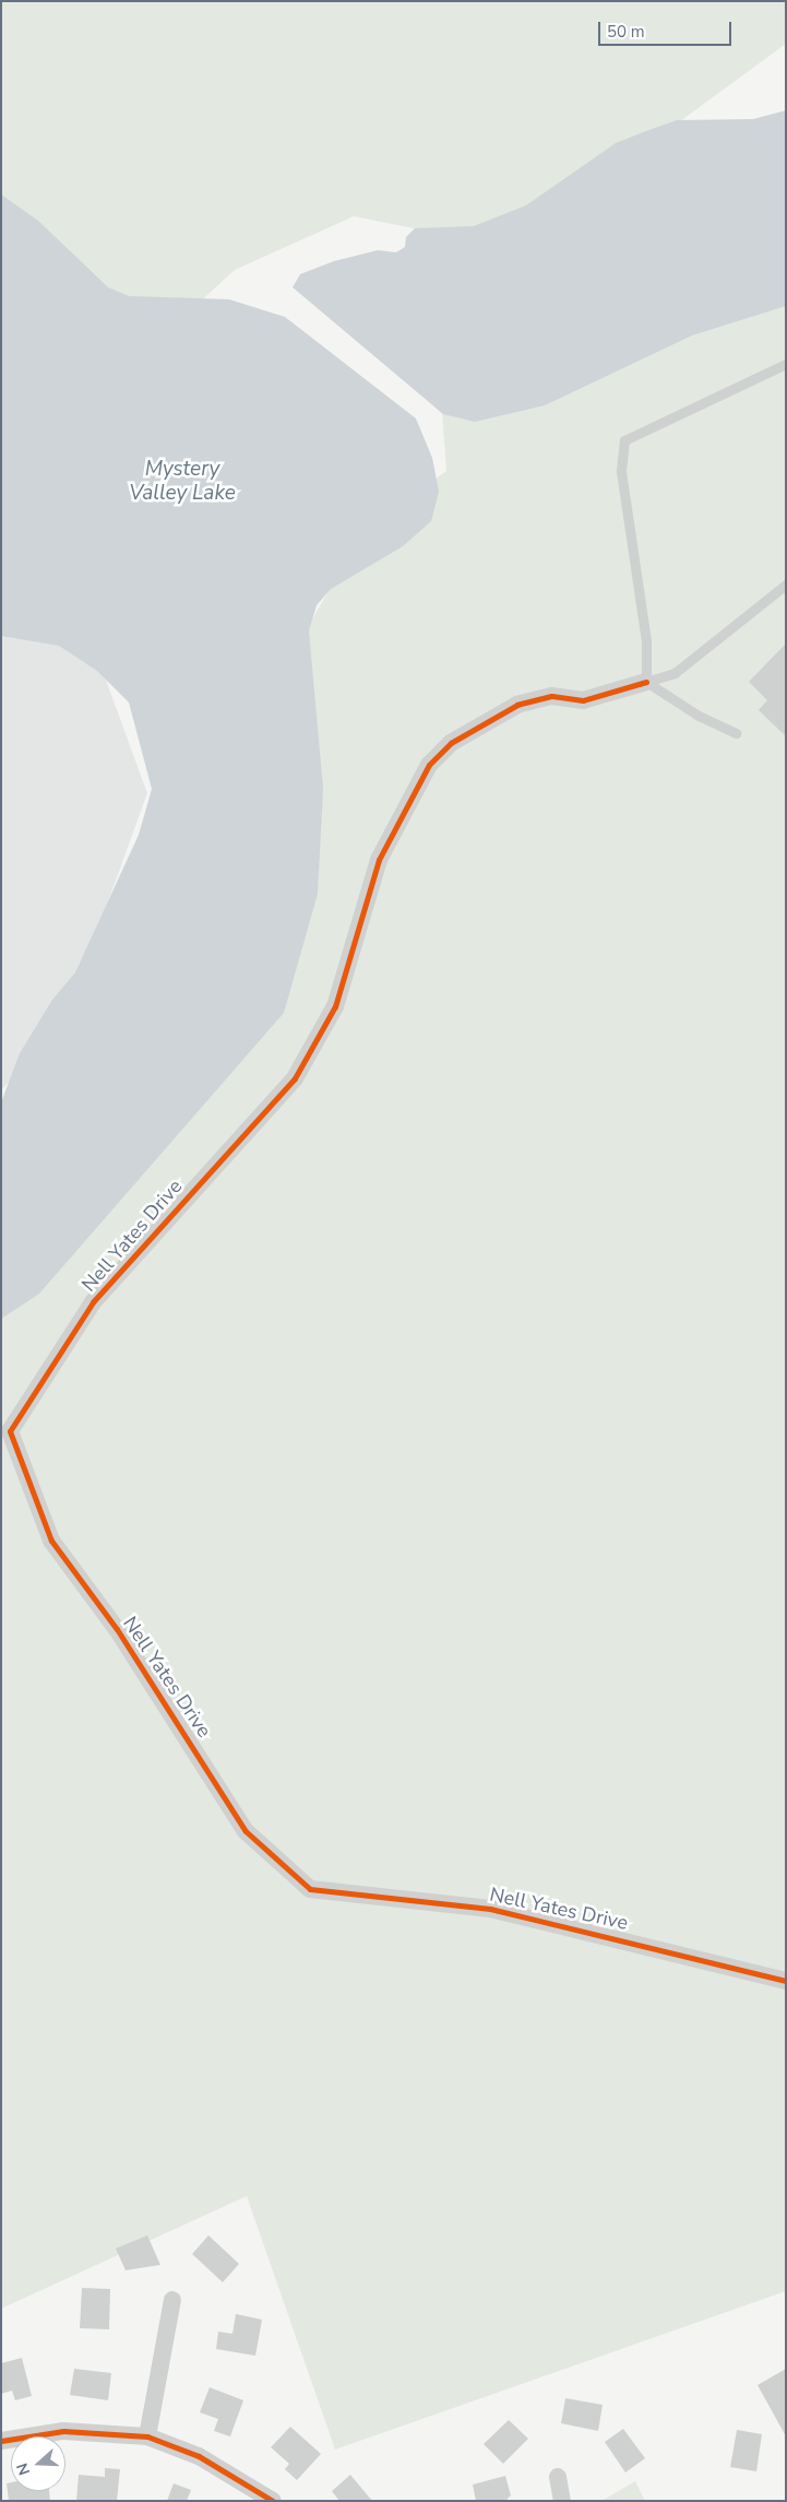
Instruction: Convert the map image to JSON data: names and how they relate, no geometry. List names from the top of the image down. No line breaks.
{"streets":{"street":["Nell Yates Drive"]},"water":["Mystery Valley Lake"],"scale_bar":"50 m","north":"left"}
